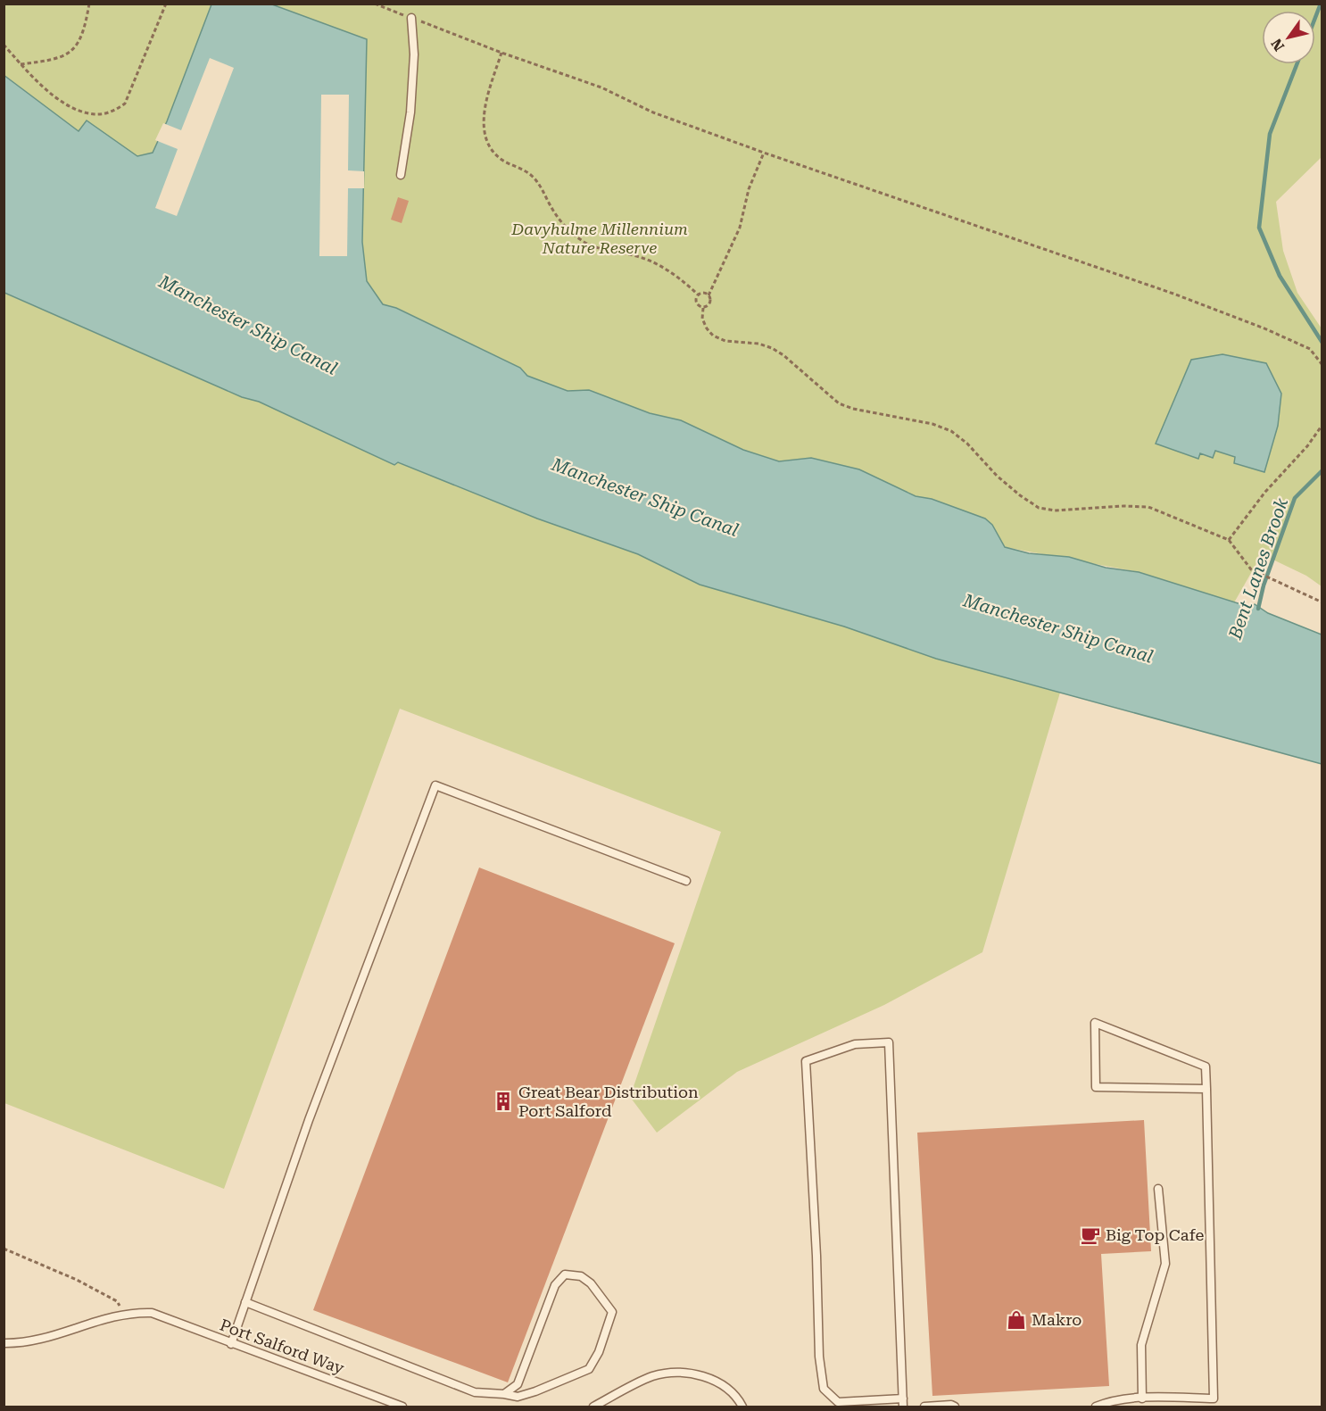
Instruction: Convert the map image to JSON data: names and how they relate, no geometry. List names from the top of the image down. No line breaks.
{"streets":{"lane":["Port Salford Way"]},"water":["Manchester Ship Canal","Bent Lanes Brook"],"parks":["Davyhulme Millennium Nature Reserve"],"places":{"building":["Great Bear Distribution Port Salford"],"cafe":["Big Top Cafe"],"shop":["Makro"]},"north":"bottom left"}
